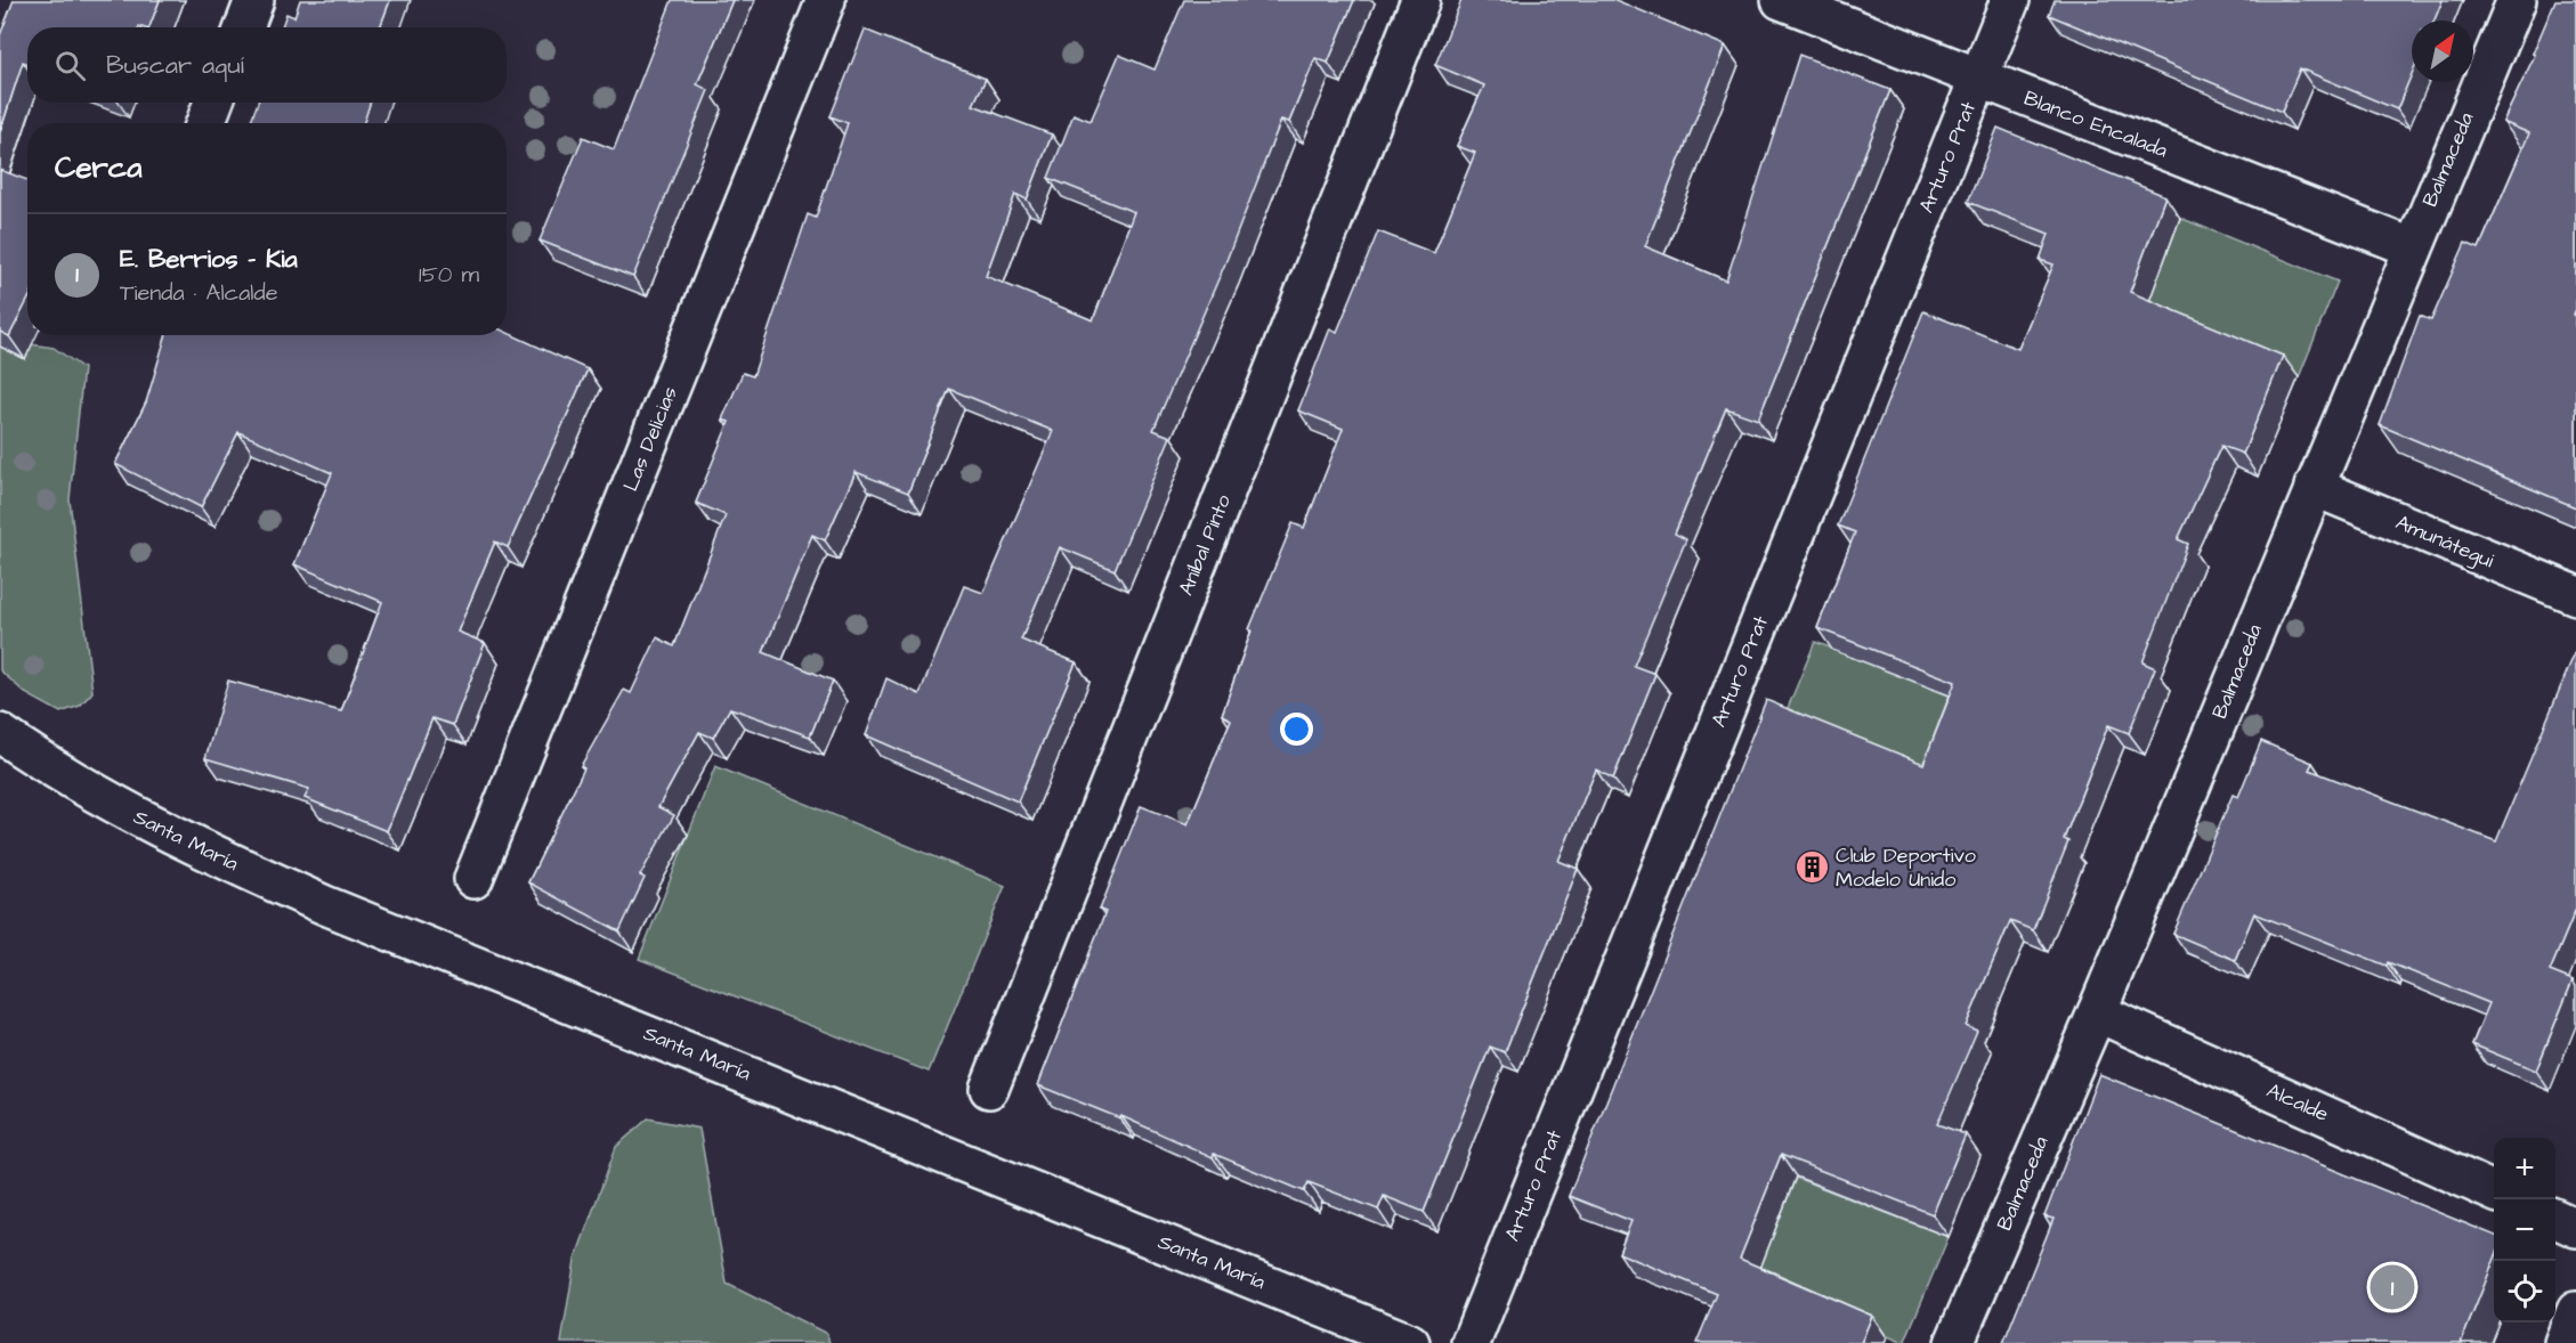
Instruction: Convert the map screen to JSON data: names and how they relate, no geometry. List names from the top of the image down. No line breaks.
{"streets":{"street":["Blanco Encalada","Arturo Prat","Balmaceda","Las Delicias","Amunátegui","Aníbal Pinto","Santa María","Alcalde"]},"crossings":[["Blanco Encalada","Arturo Prat"],["Blanco Encalada","Balmaceda"],["Balmaceda","Amunátegui"],["Balmaceda","Alcalde"]],"places":{"building":["Club Deportivo Modelo Unido"]},"north":"top right","page":{"search":"Buscar aquí","heading":"Cerca","list":[{"mark":"1","name":"E. Berrios - Kia","note":"Tienda · Alcalde","value":"150 m"}],"map_buttons":["+","−"],"pins":"1"}}
